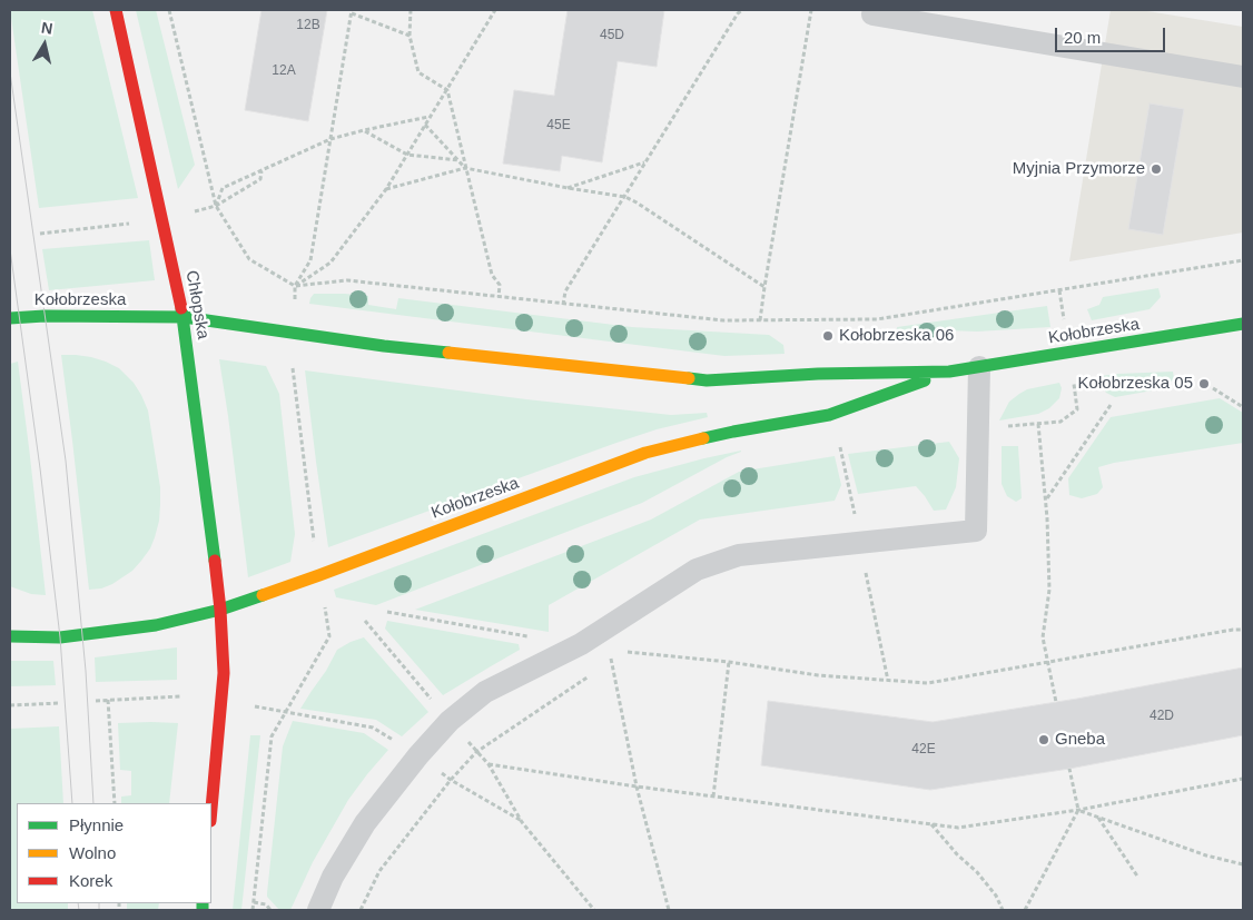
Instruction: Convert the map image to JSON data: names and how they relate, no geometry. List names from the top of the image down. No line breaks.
{"streets":{"street":["Kołobrzeska","Chłopska"]},"crossings":[["Kołobrzeska","Chłopska"]],"places":["Myjnia Przymorze","Kołobrzeska 06","Kołobrzeska 05","Gneba"],"house_numbers":["12B","45D","12A","45E","42D","42E"],"legend":["Płynnie","Wolno","Korek"],"scale_bar":"20 m","north":"top"}
